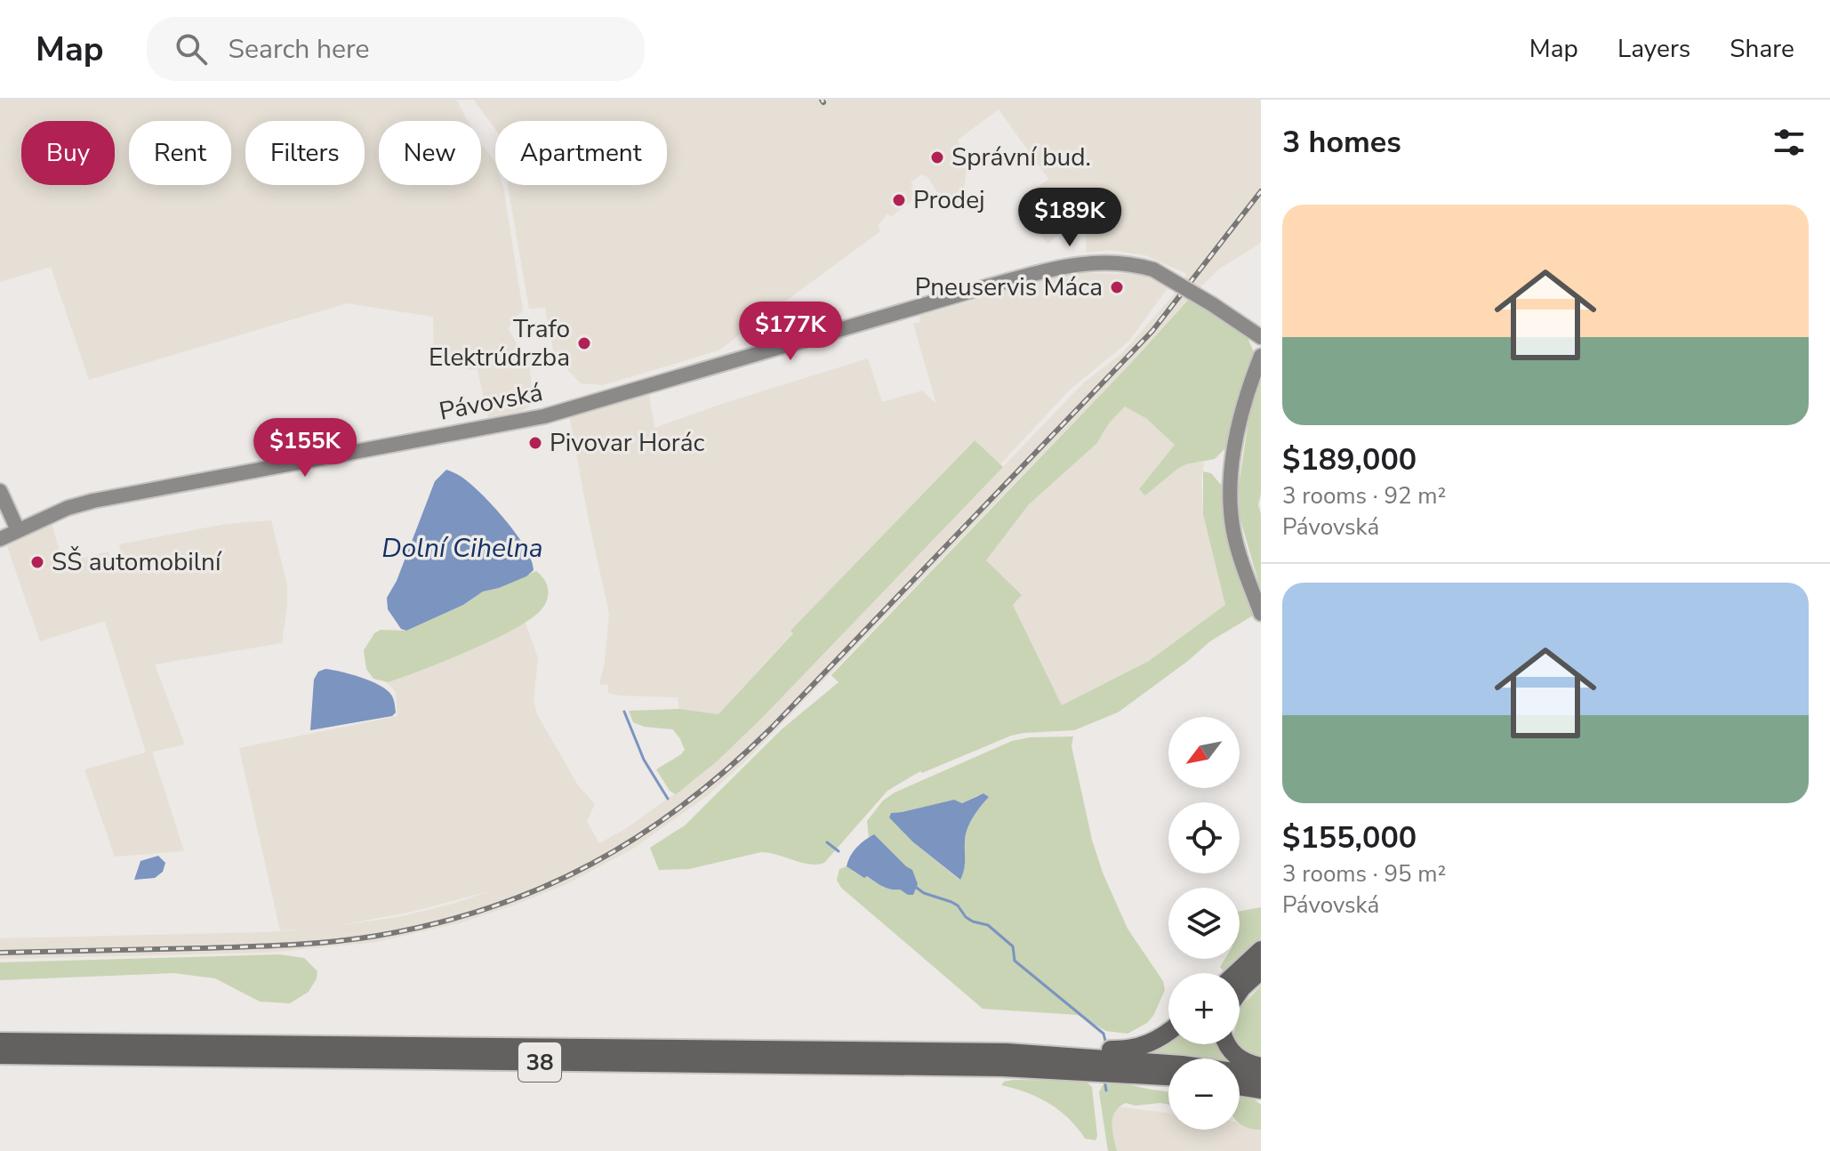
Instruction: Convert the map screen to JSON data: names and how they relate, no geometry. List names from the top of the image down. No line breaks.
{"streets":{"highway":["38"],"street":["Pávovská"]},"water":["Dolní Cihelna"],"places":["Správní bud.","Prodej","Pneuservis Máca","Trafo Elektrúdrzba","Pivovar Horác","SŠ automobilní"],"north":"bottom left","page":{"header":"Map","search":"Search here","nav":["Map","Layers","Share"],"heading":"3 homes","chip":["Buy","Rent","Filters","New","Apartment"],"list":[{"name":"$189,000","note":"3 rooms · 92 m² · Pávovská"},{"name":"$155,000","note":"3 rooms · 95 m² · Pávovská"}],"price":["$189K","$177K","$155K"],"map_buttons":["+","−"]}}
